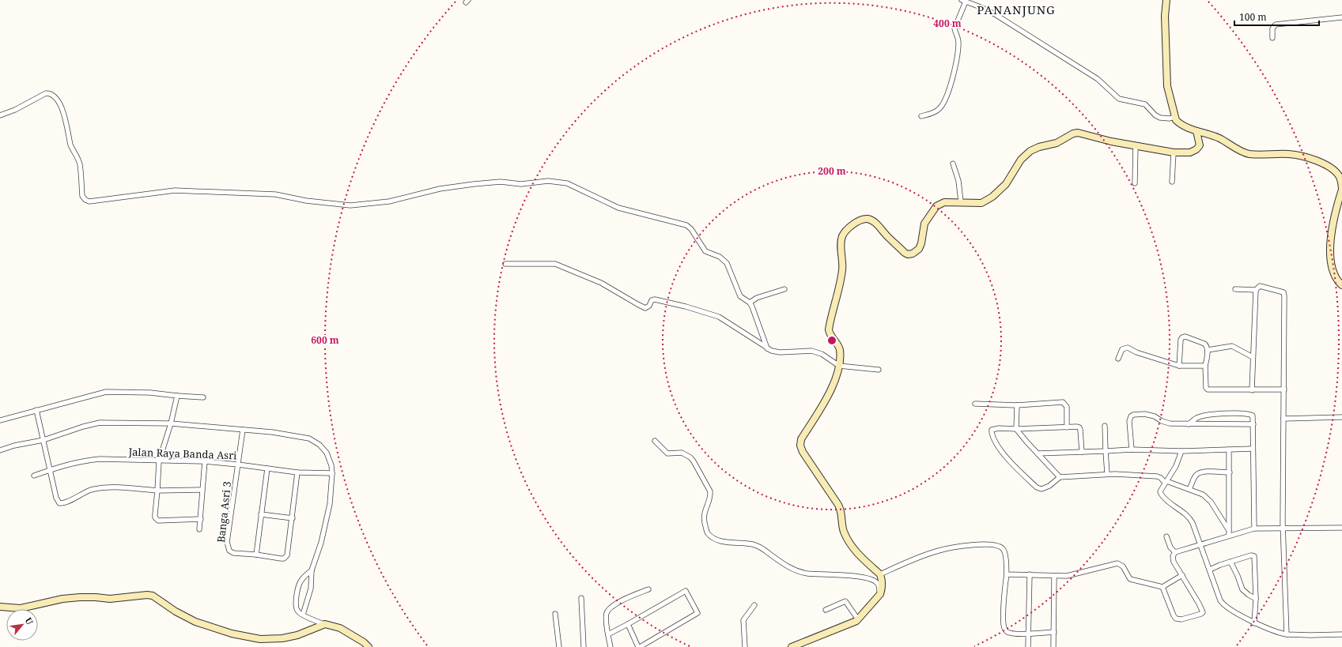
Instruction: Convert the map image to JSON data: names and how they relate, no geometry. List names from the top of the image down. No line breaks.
{"streets":{"street":["Jalan Raya Banda Asri","Banga Asri 3"]},"crossings":[["Jalan Raya Banda Asri","Banga Asri 3"]],"districts":["PANANJUNG"],"scale_bar":"100 m","north":"top right","rings":["400 m","200 m","600 m"]}
